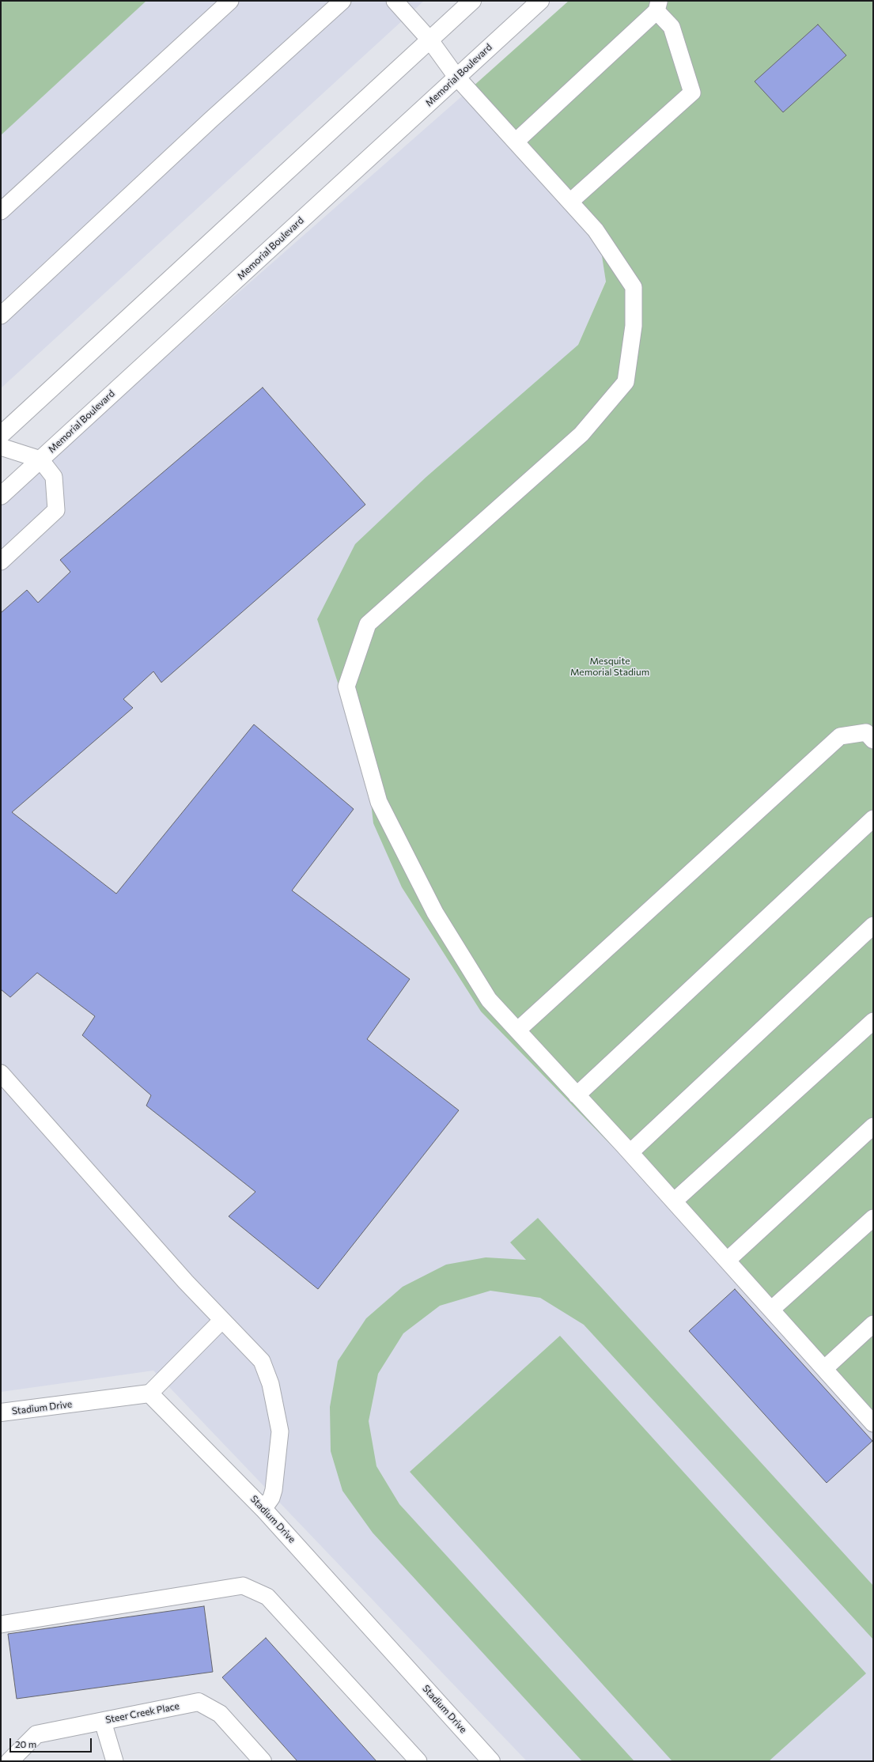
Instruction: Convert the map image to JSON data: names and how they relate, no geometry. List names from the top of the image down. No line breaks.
{"streets":{"street":["Memorial Boulevard","Stadium Drive","Steer Creek Place"]},"parks":["Mesquite Memorial Stadium"],"scale_bar":"20 m"}
